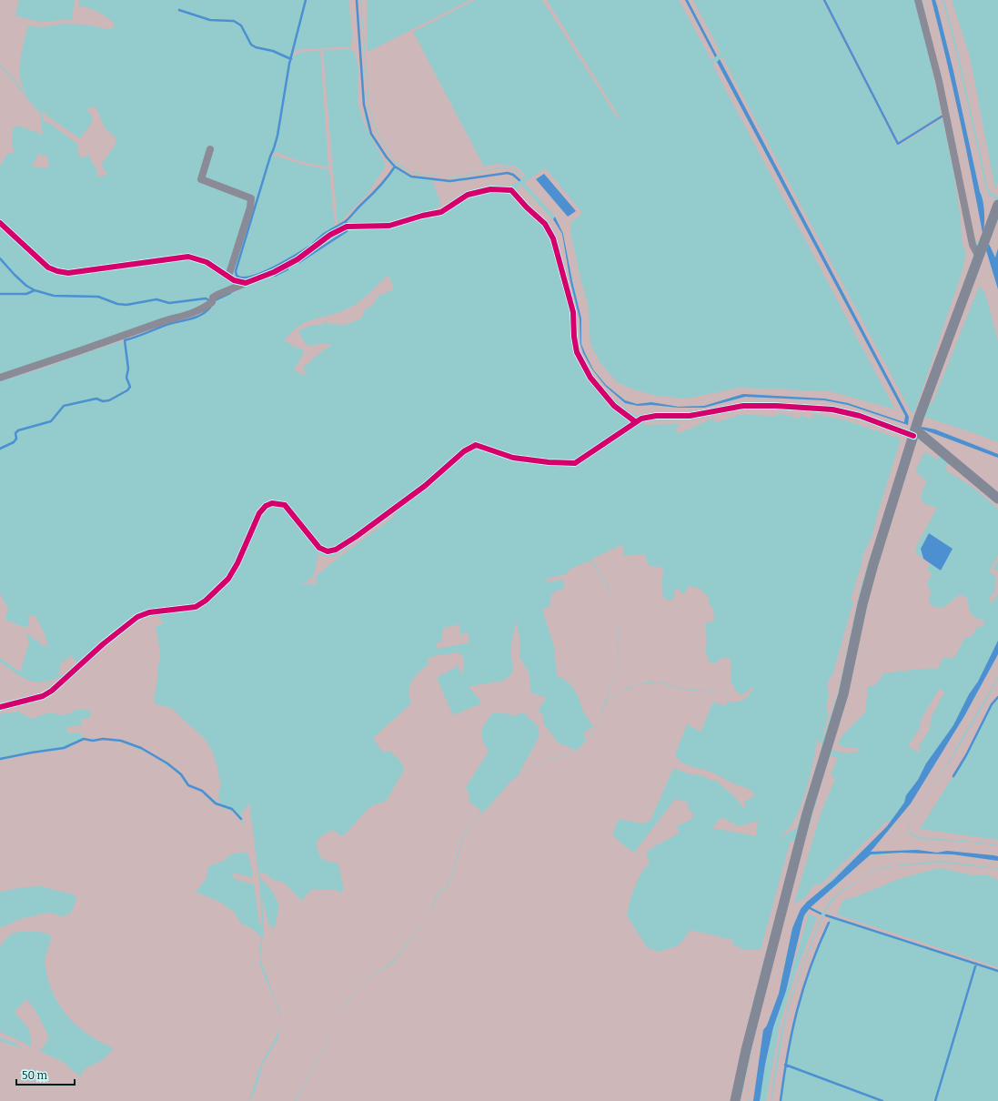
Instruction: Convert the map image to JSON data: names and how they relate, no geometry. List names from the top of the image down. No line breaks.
{"scale_bar":"50 m"}
